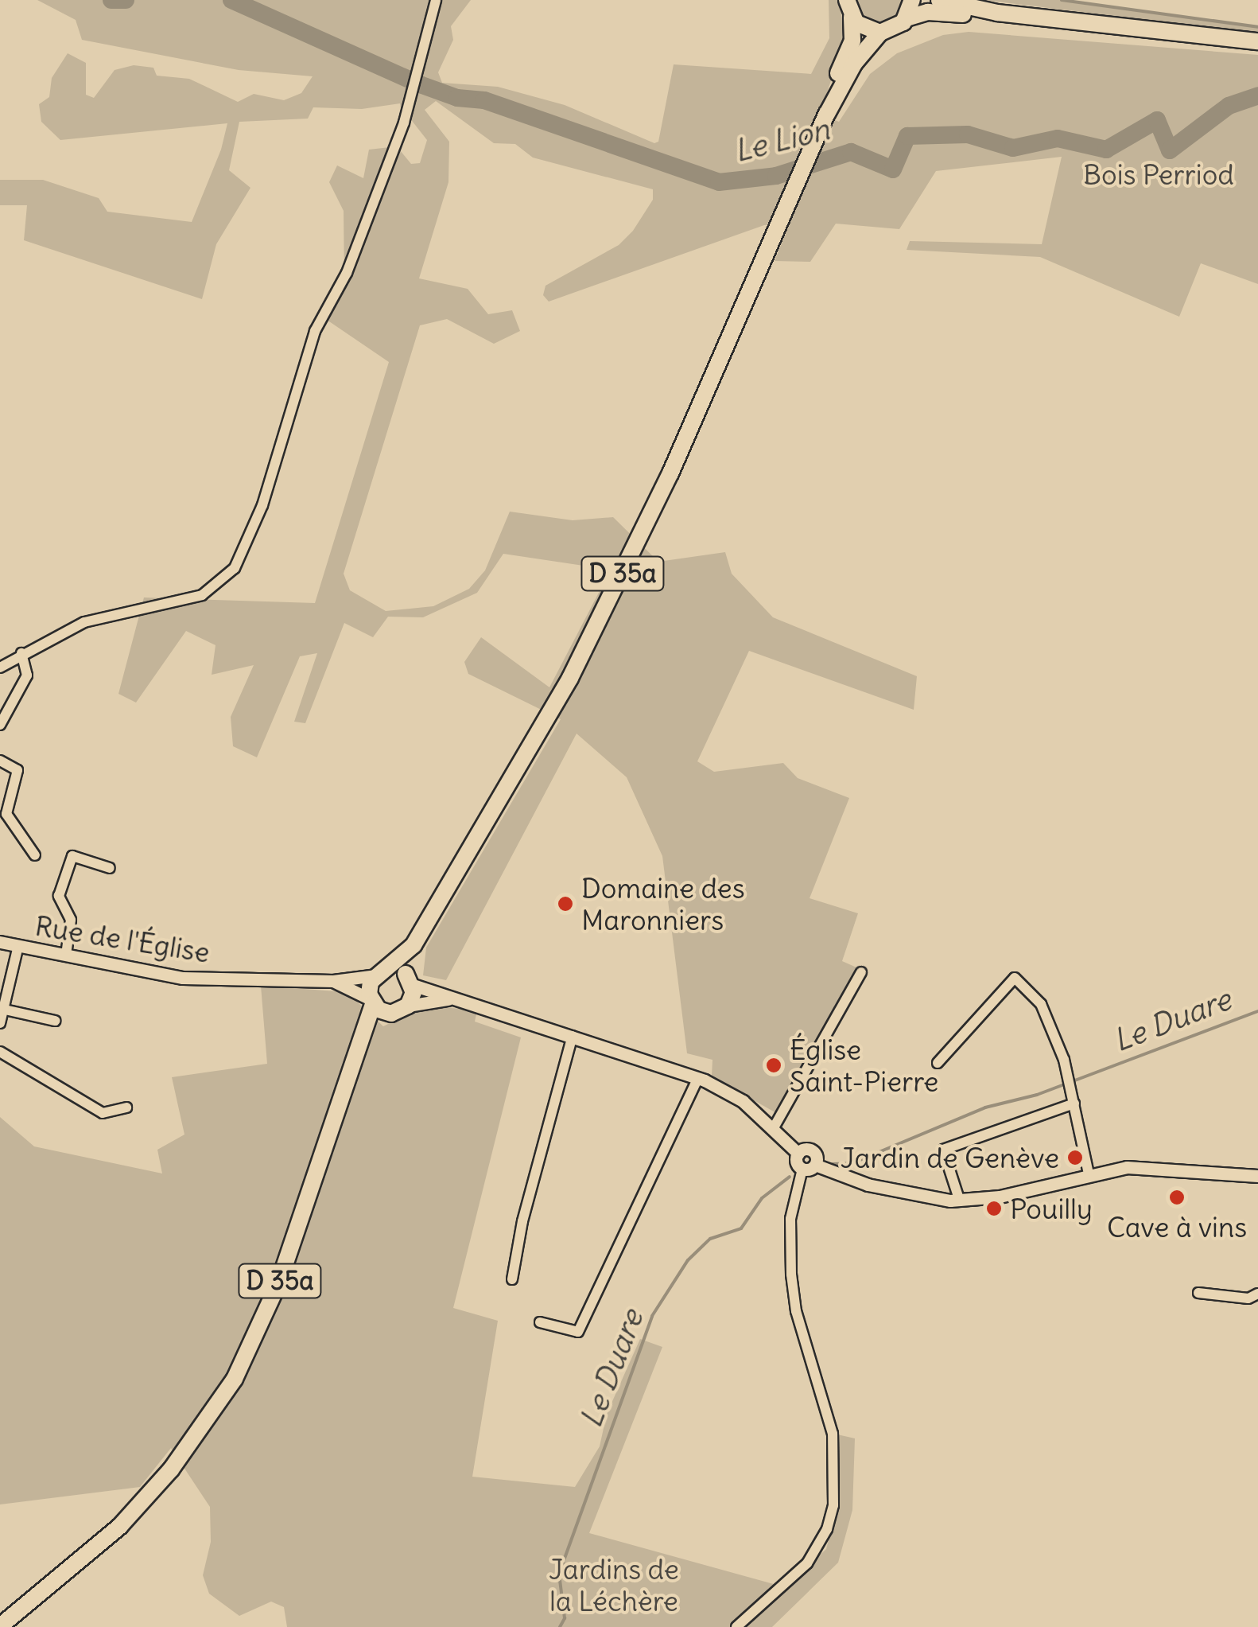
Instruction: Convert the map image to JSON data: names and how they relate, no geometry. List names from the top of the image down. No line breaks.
{"streets":{"main road":["D 35a"],"street":["Rue de l'Église"]},"crossings":[["D 35a","Rue de l'Église"]],"water":["Le Lion","Le Duare"],"parks":["Bois Perriod","Jardins de la Léchère"],"places":["Domaine des Maronniers","Église Saint-Pierre","Jardin de Genève","Cave à vins","Pouilly"]}
